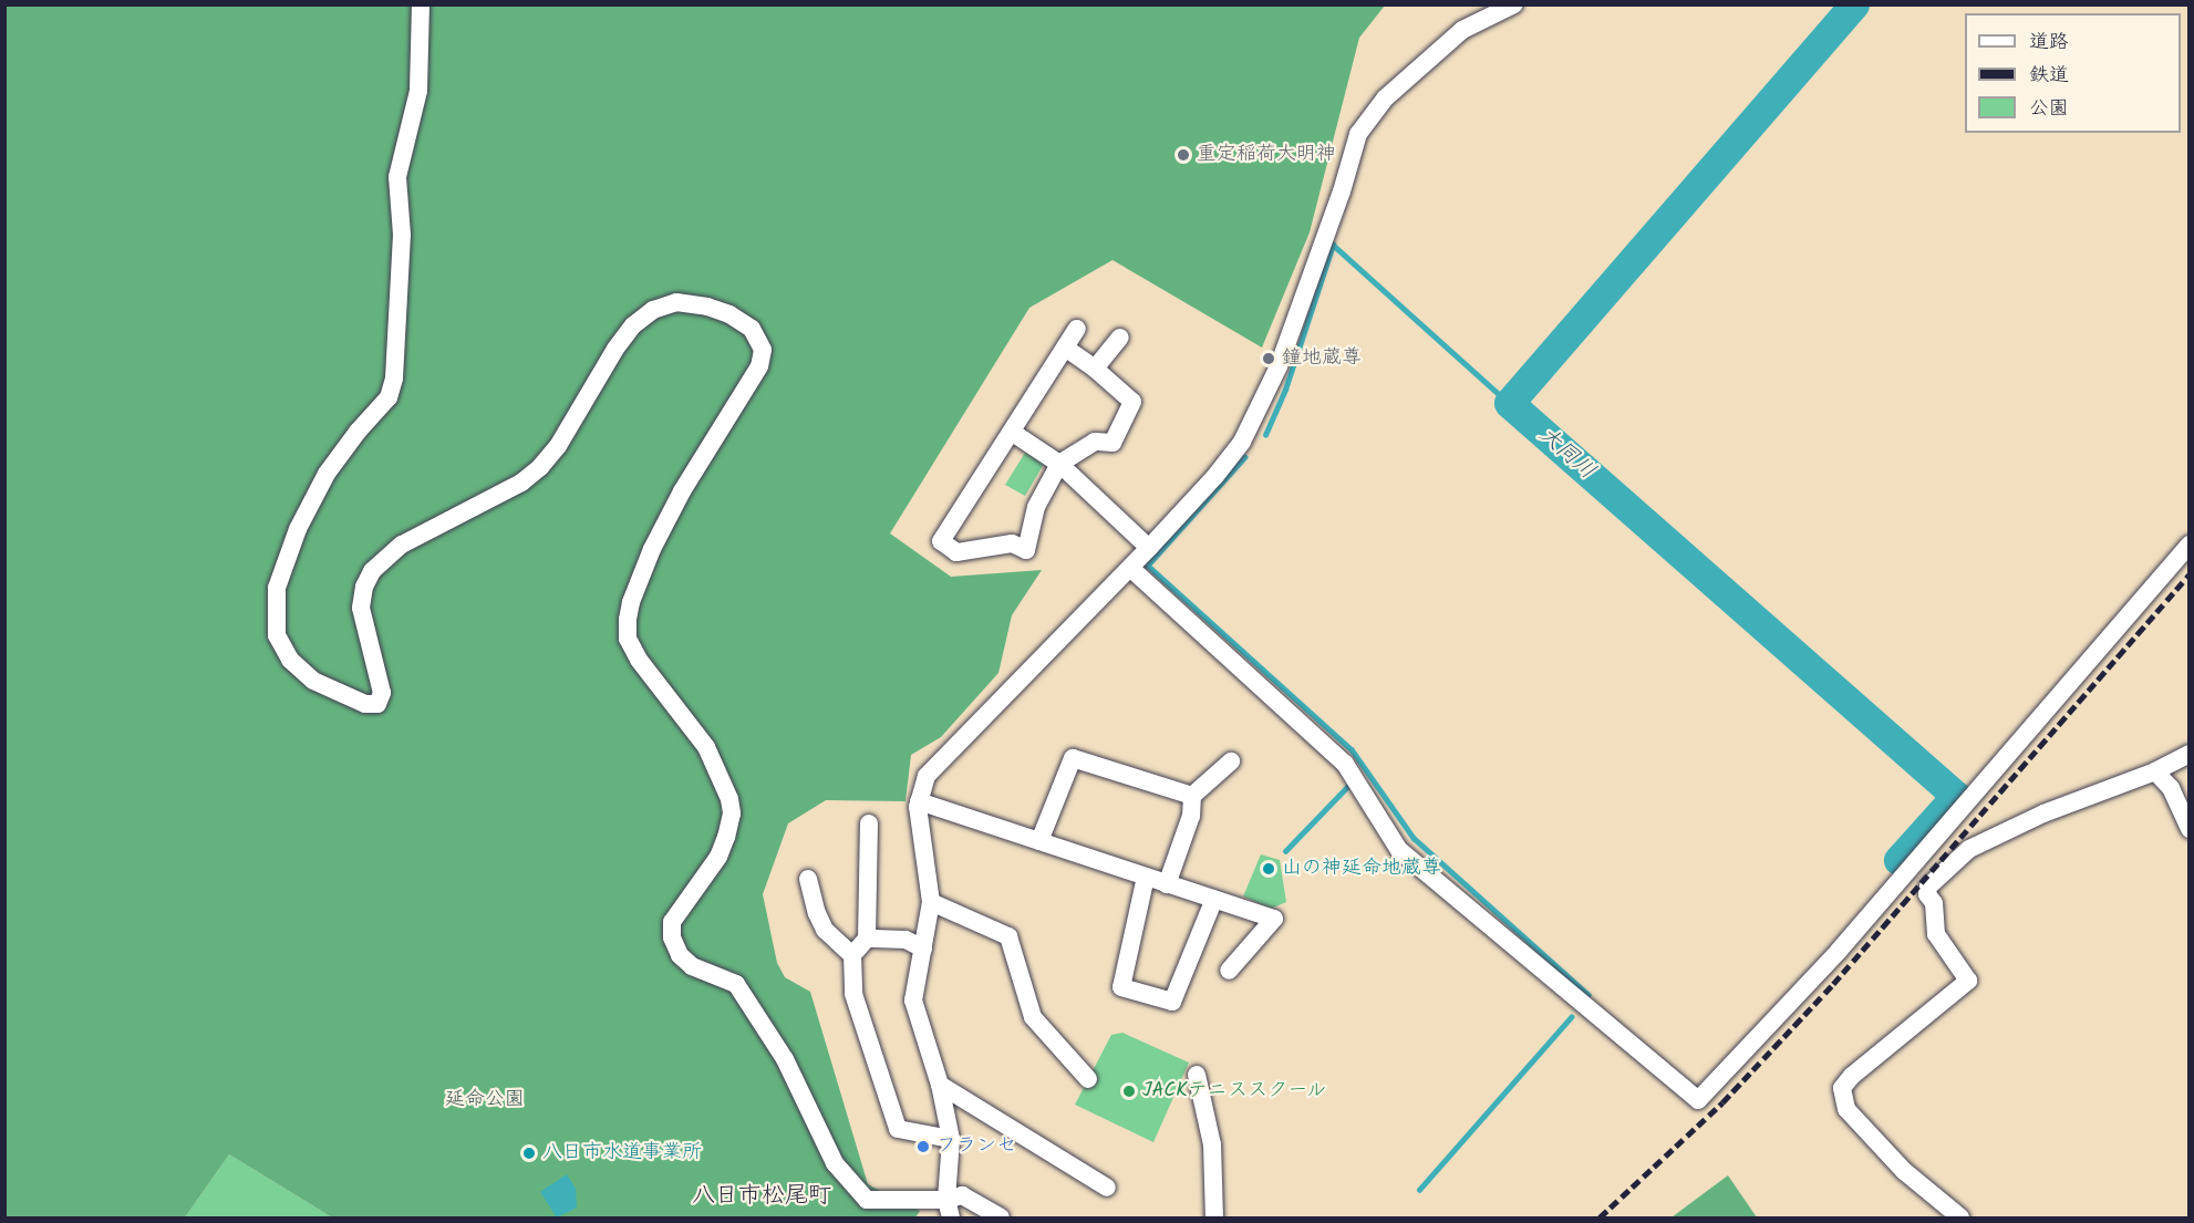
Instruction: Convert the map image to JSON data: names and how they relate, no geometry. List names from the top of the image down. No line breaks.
{"districts":["八日市松尾町"],"water":["大同川"],"parks":["延命公園"],"places":["重定稲荷大明神","鐘地蔵尊","山の神延命地蔵尊","JACKテニススクール","フランセ","八日市水道事業所"],"legend":["道路","鉄道","公園"]}
